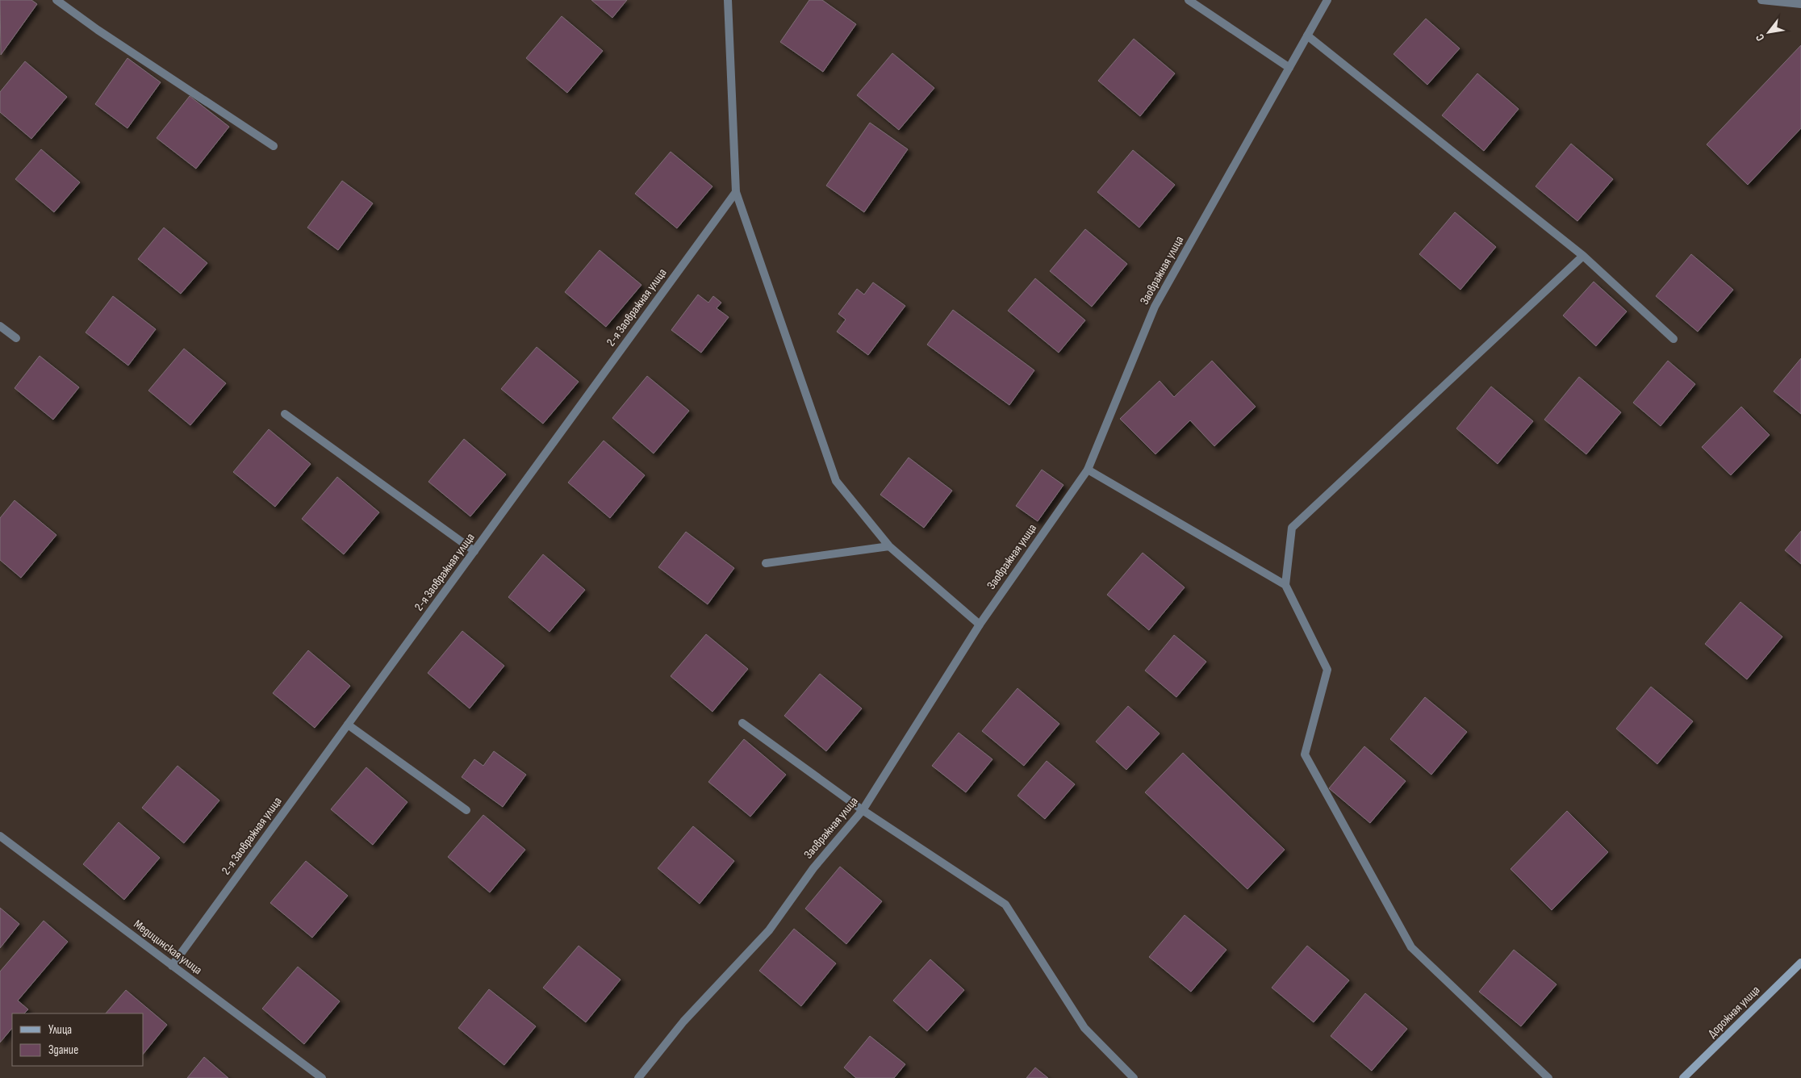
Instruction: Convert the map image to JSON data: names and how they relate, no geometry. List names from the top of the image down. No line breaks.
{"streets":{"street":["Заовражная улица","2-я Заовражная улица","Медицинская улица","Дорожная улица"]},"crossings":[["2-я Заовражная улица","Медицинская улица"]],"legend":["Улица","Здание"],"north":"bottom left"}
